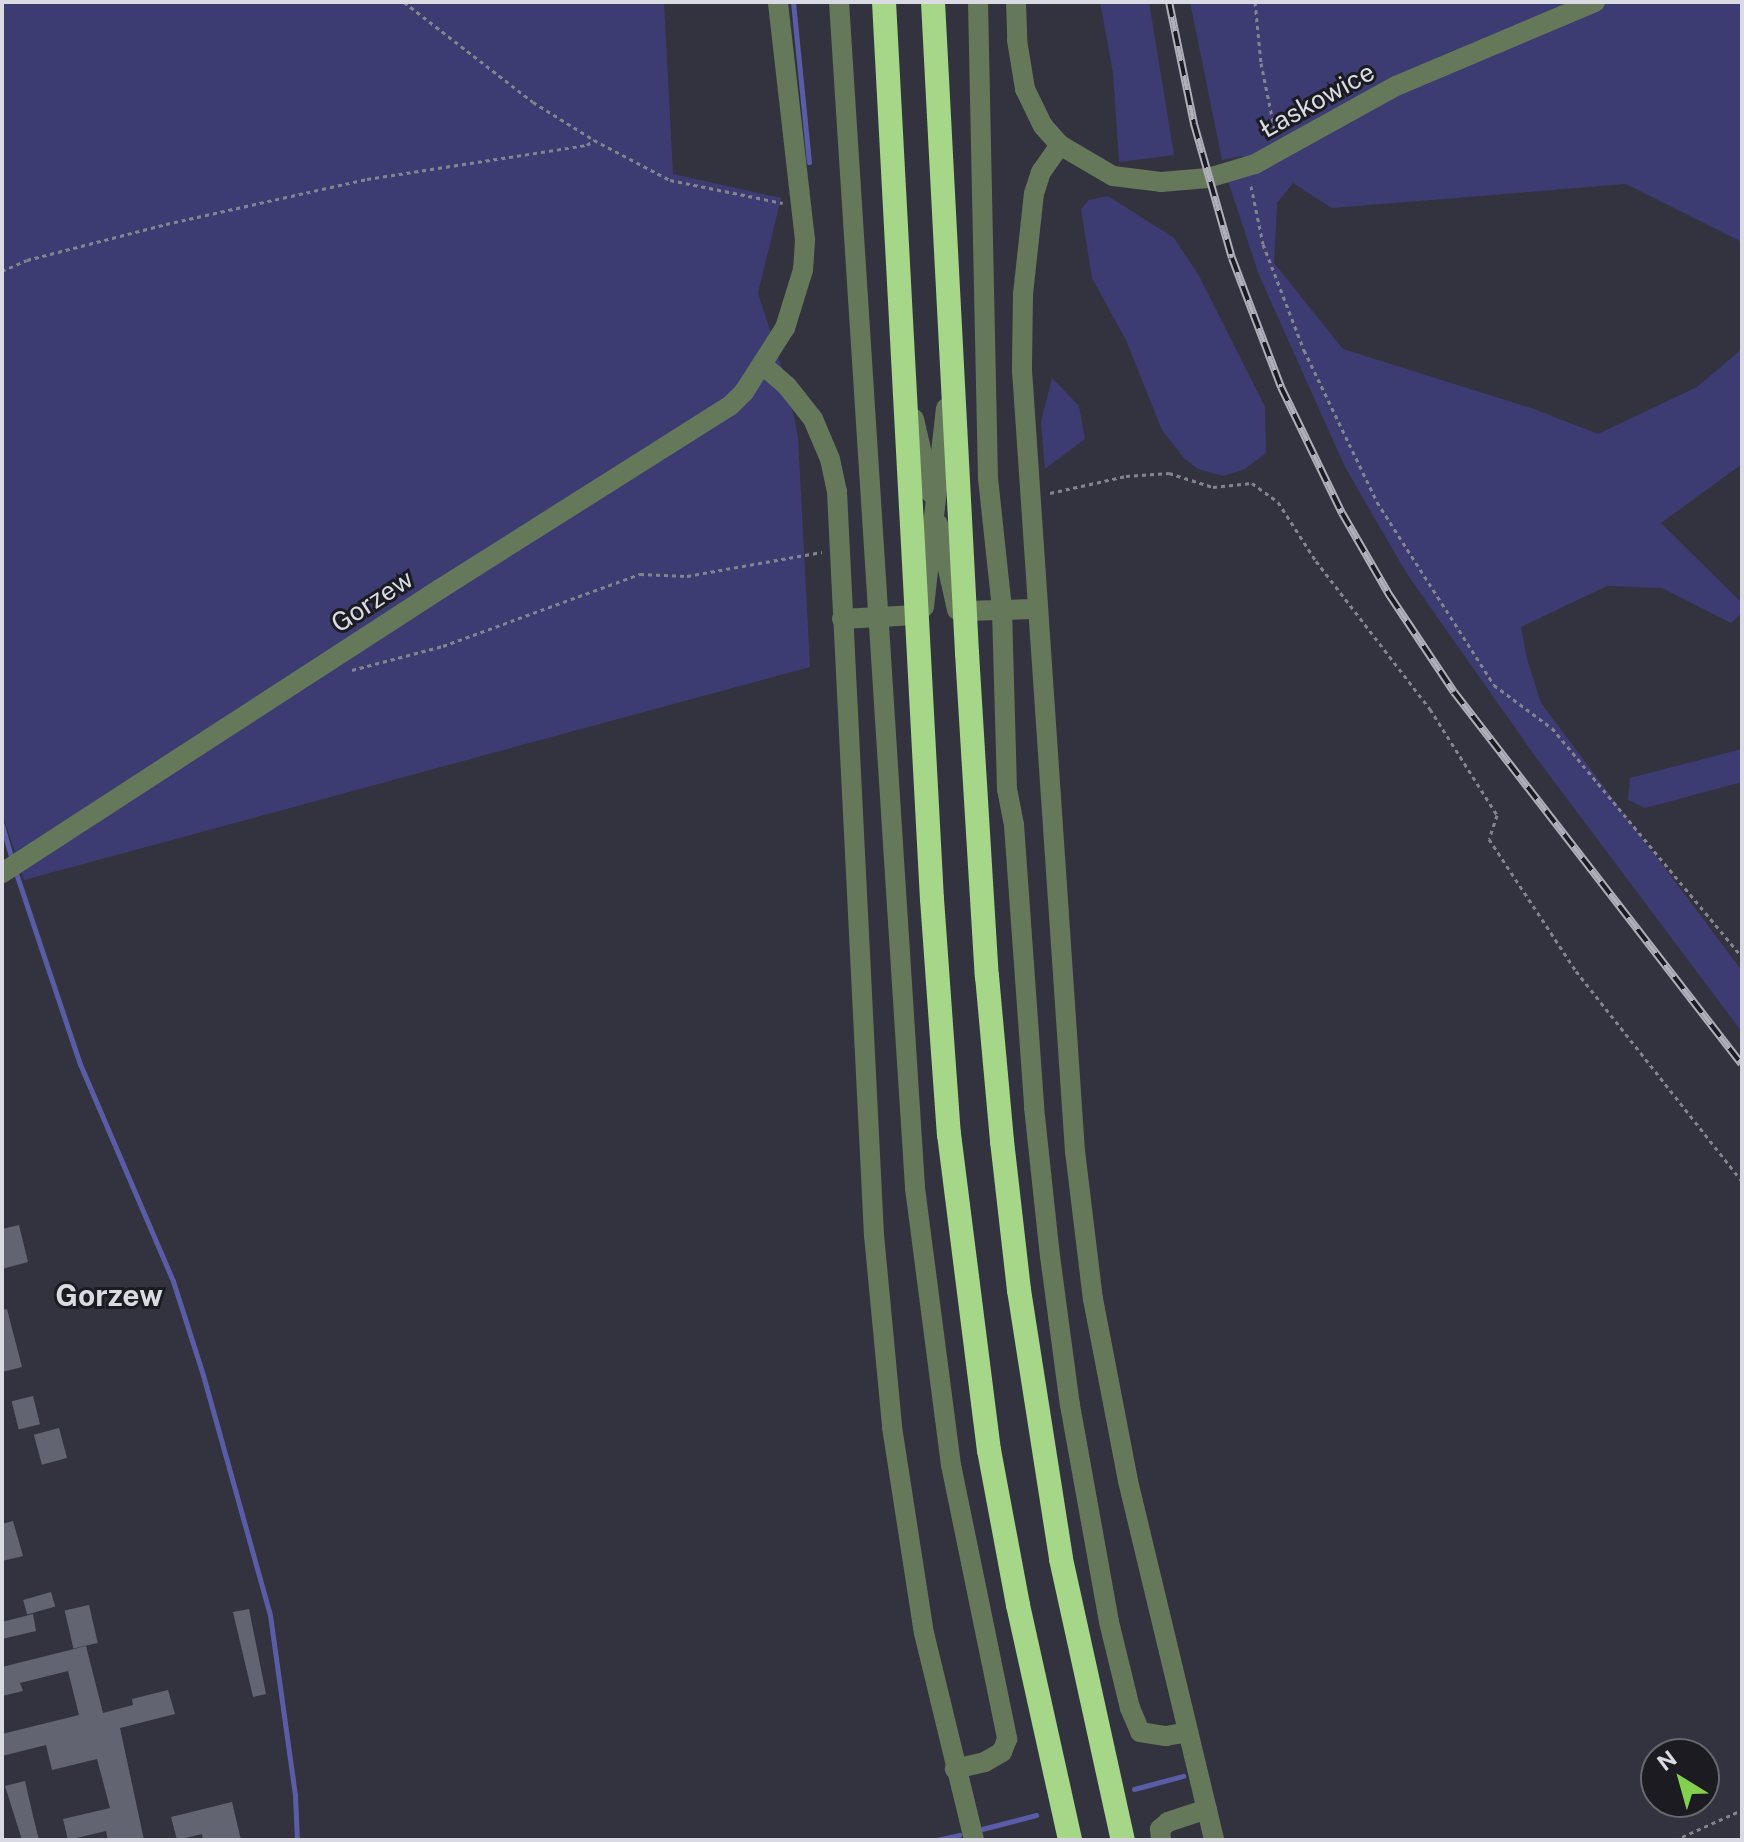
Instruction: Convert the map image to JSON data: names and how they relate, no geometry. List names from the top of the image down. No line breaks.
{"streets":{"street":["Łaskowice","Gorzew"]},"districts":["Gorzew"],"north":"top left"}
